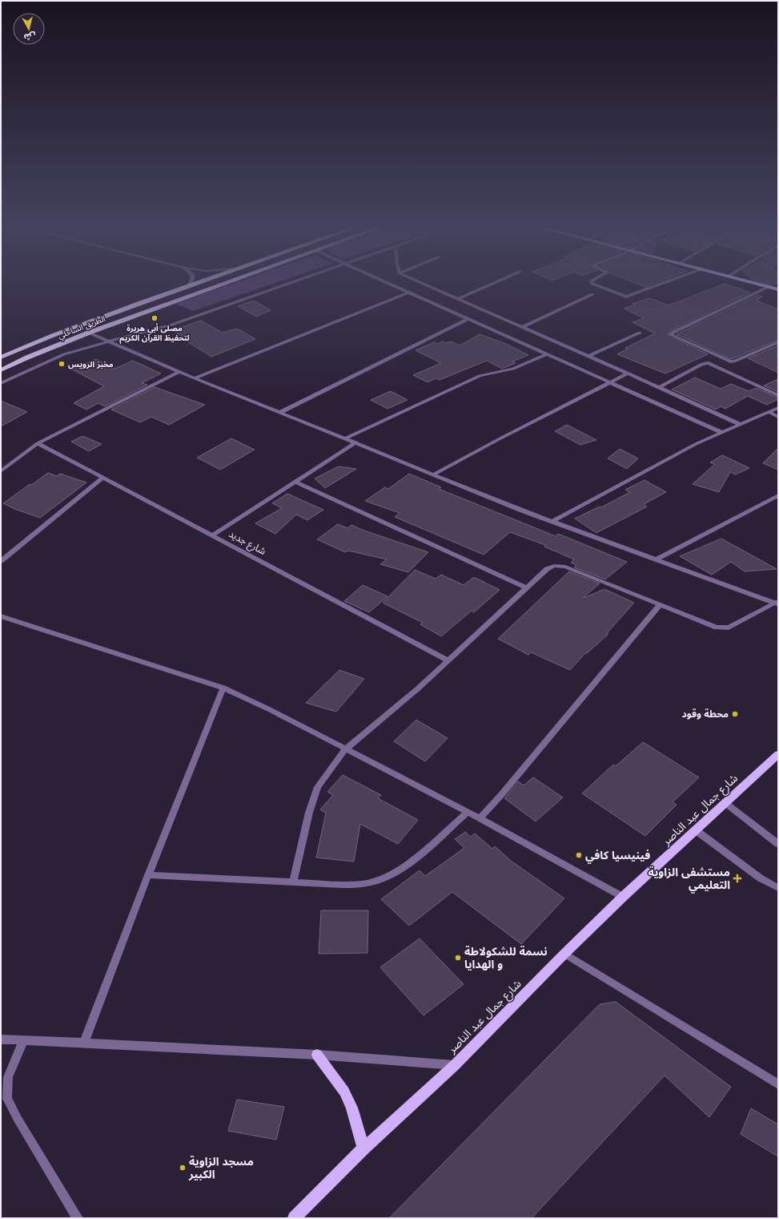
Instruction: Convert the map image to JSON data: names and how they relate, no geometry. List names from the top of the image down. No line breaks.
{"streets":{"highway":["الطريق الساحلي"],"main road":["شارع جمال عبد الناصر"],"street":["شارع جديد"]},"places":{"other":["مصلى أبي هريرة لتحفيظ القرآن الكريم","مخبز الرويس","محطة وقود","فينيسيا كافي","نسمة للشكولاطة و الهدايا","مسجد الزاوية الكبير"],"health":["مستشفى الزاوية التعليمي"]},"north":"bottom"}
